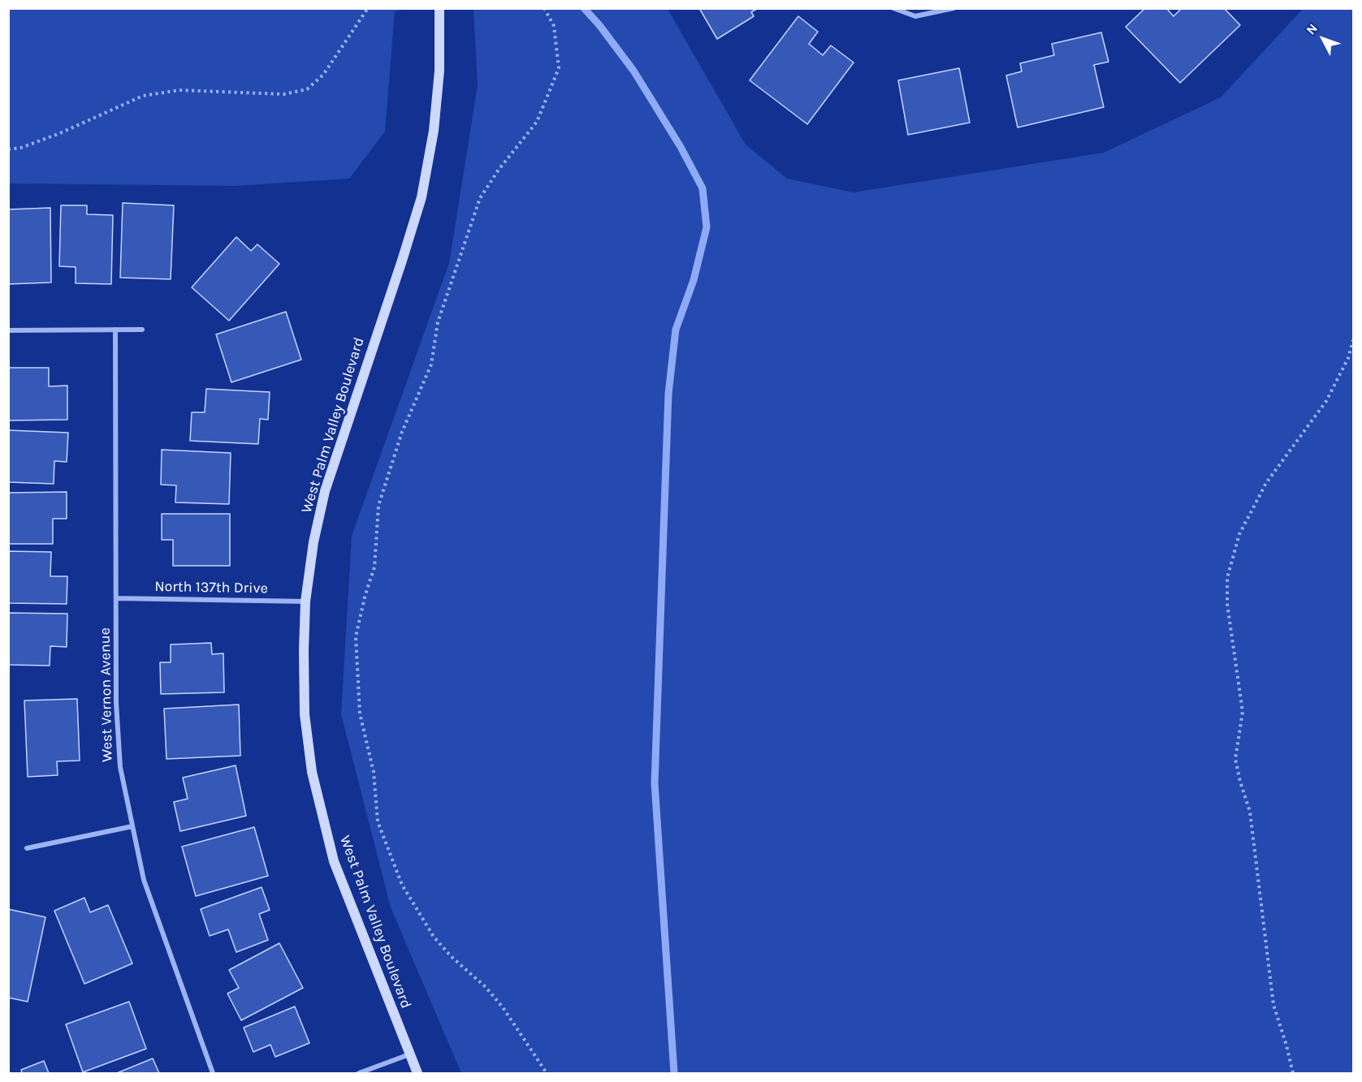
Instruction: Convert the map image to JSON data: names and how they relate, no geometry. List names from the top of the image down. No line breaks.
{"streets":{"street":["West Palm Valley Boulevard","North 137th Drive","West Vernon Avenue"]},"crossings":[["West Palm Valley Boulevard","North 137th Drive"],["North 137th Drive","West Vernon Avenue"]],"north":"top left"}
